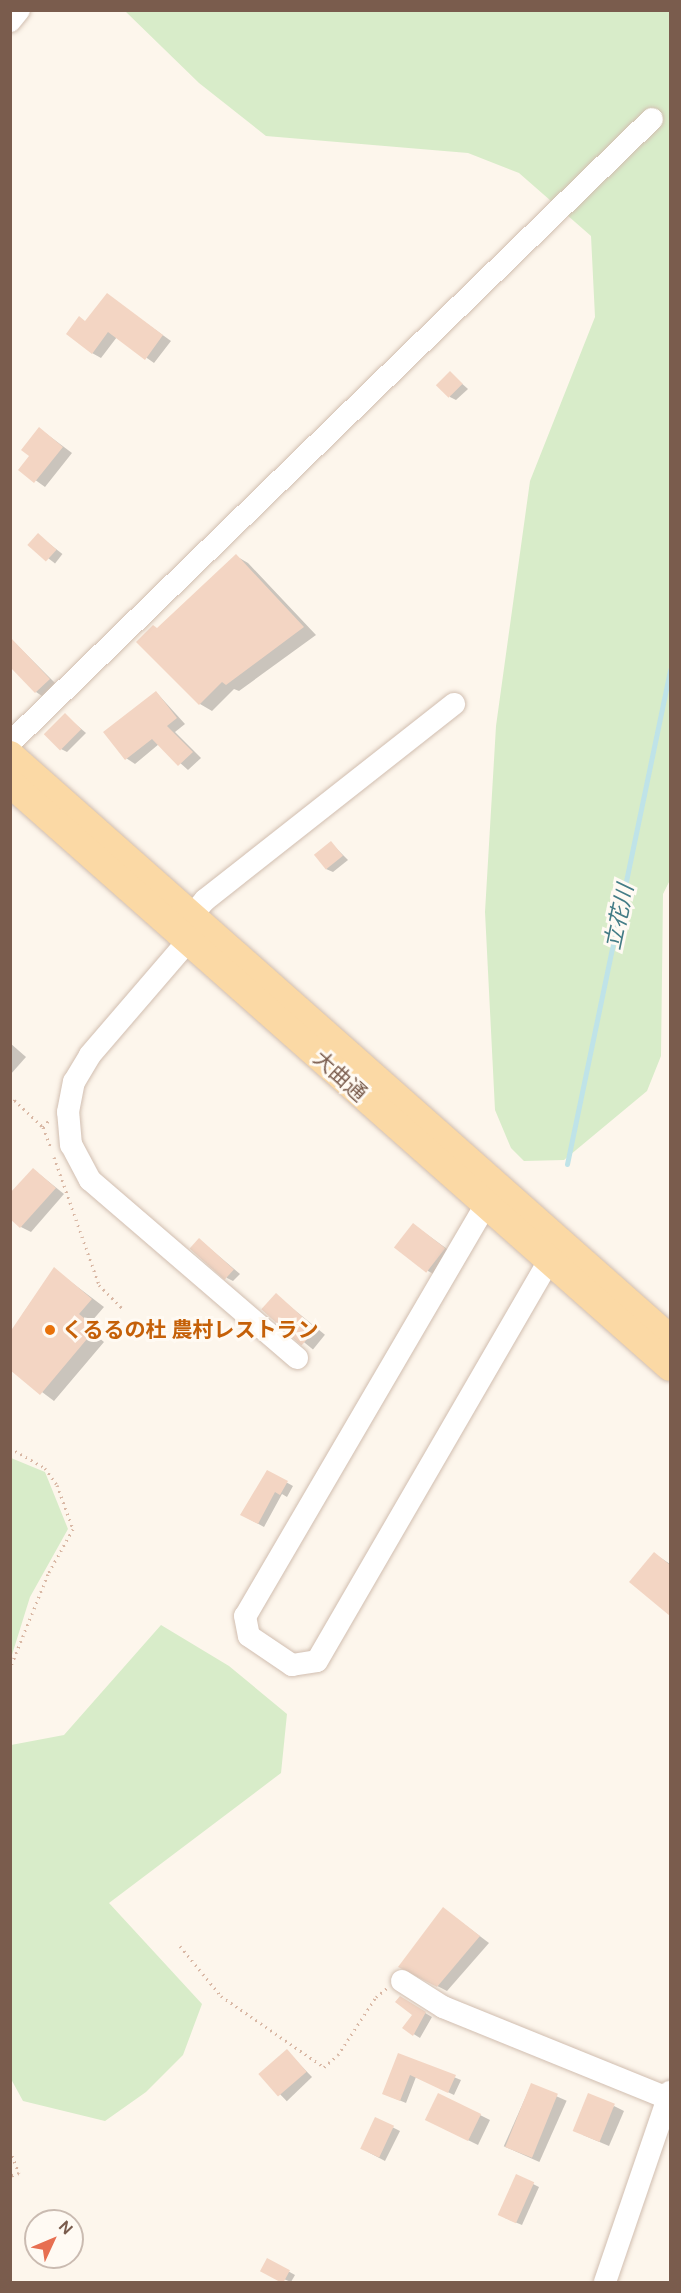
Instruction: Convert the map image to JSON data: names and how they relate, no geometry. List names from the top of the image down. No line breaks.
{"streets":{"main road":["大曲通"]},"water":["立花川"],"places":["くるるの杜 農村レストラン"],"north":"top right"}
